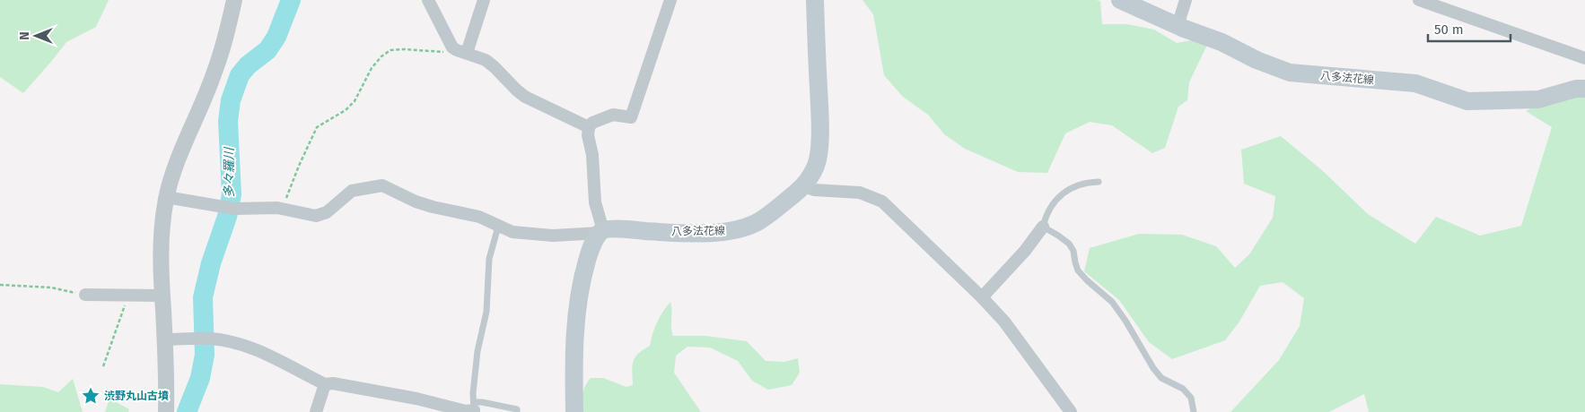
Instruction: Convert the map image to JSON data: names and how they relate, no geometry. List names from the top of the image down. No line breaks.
{"streets":{"main road":["八多法花線"]},"water":["多々羅川"],"places":{"place":["渋野丸山古墳"]},"scale_bar":"50 m","north":"left"}
